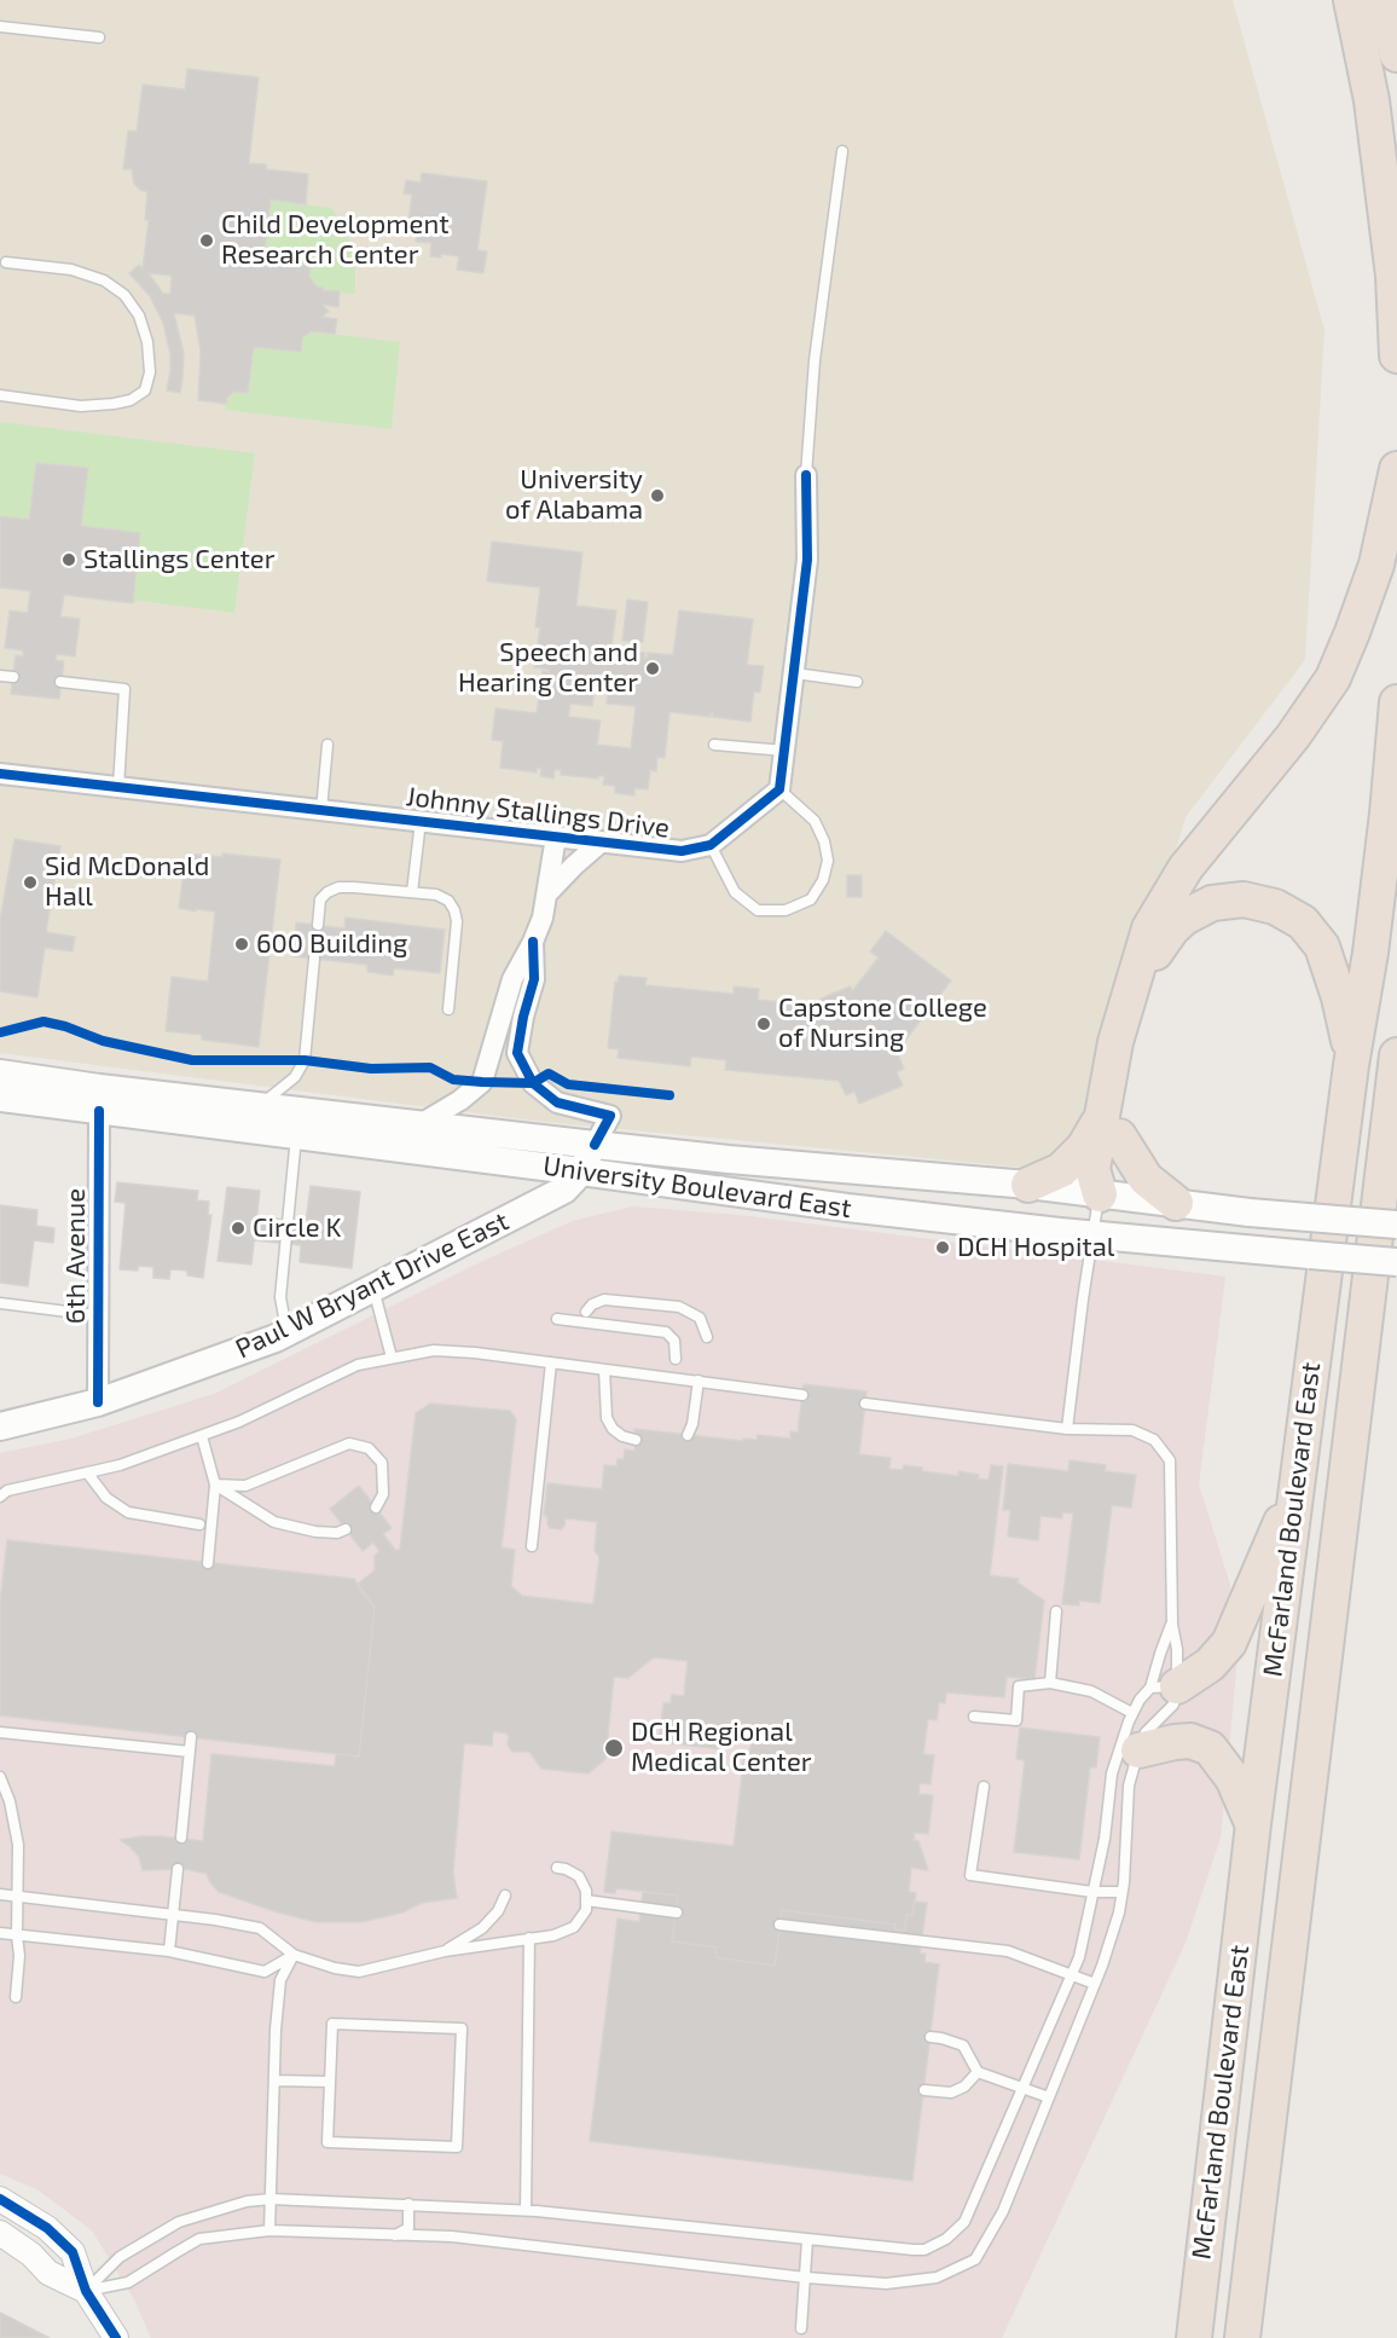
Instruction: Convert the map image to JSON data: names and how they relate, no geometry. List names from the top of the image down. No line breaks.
{"streets":{"highway":["McFarland Boulevard East"],"main road":["University Boulevard East","Paul W Bryant Drive East"],"street":["Johnny Stallings Drive","6th Avenue"]},"crossings":[["University Boulevard East","6th Avenue"],["University Boulevard East","Paul W Bryant Drive East"],["6th Avenue","Paul W Bryant Drive East"]],"places":["Child Development Research Center","University of Alabama","Stallings Center","Speech and Hearing Center","Sid McDonald Hall","600 Building","Capstone College of Nursing","Circle K","DCH Hospital","DCH Regional Medical Center"]}
